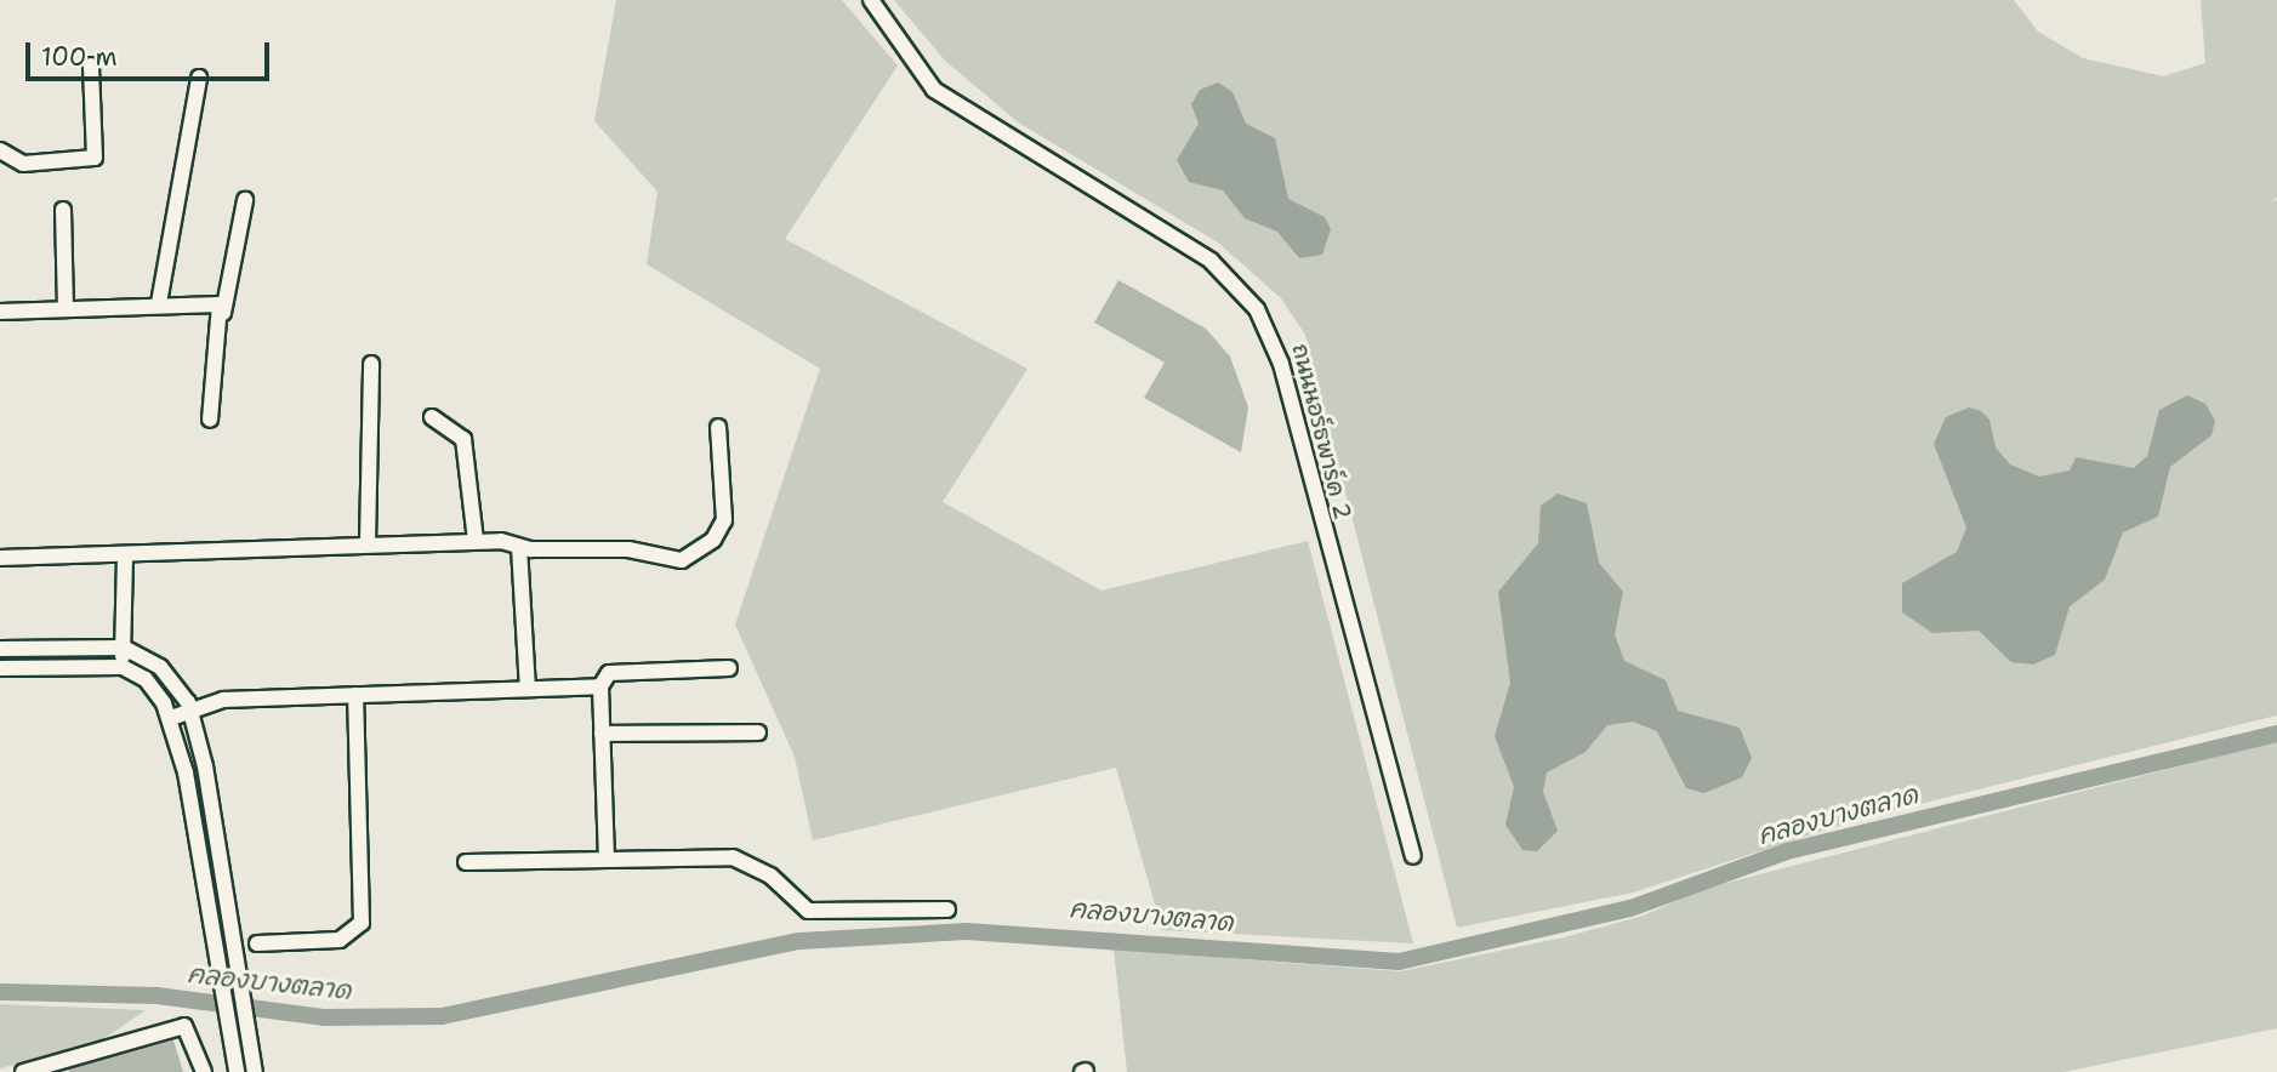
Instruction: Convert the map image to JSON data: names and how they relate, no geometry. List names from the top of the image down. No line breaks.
{"streets":{"street":["ถนนนอร์ธพาร์ค 2"]},"water":["คลองบางตลาด"],"scale_bar":"100 m"}
